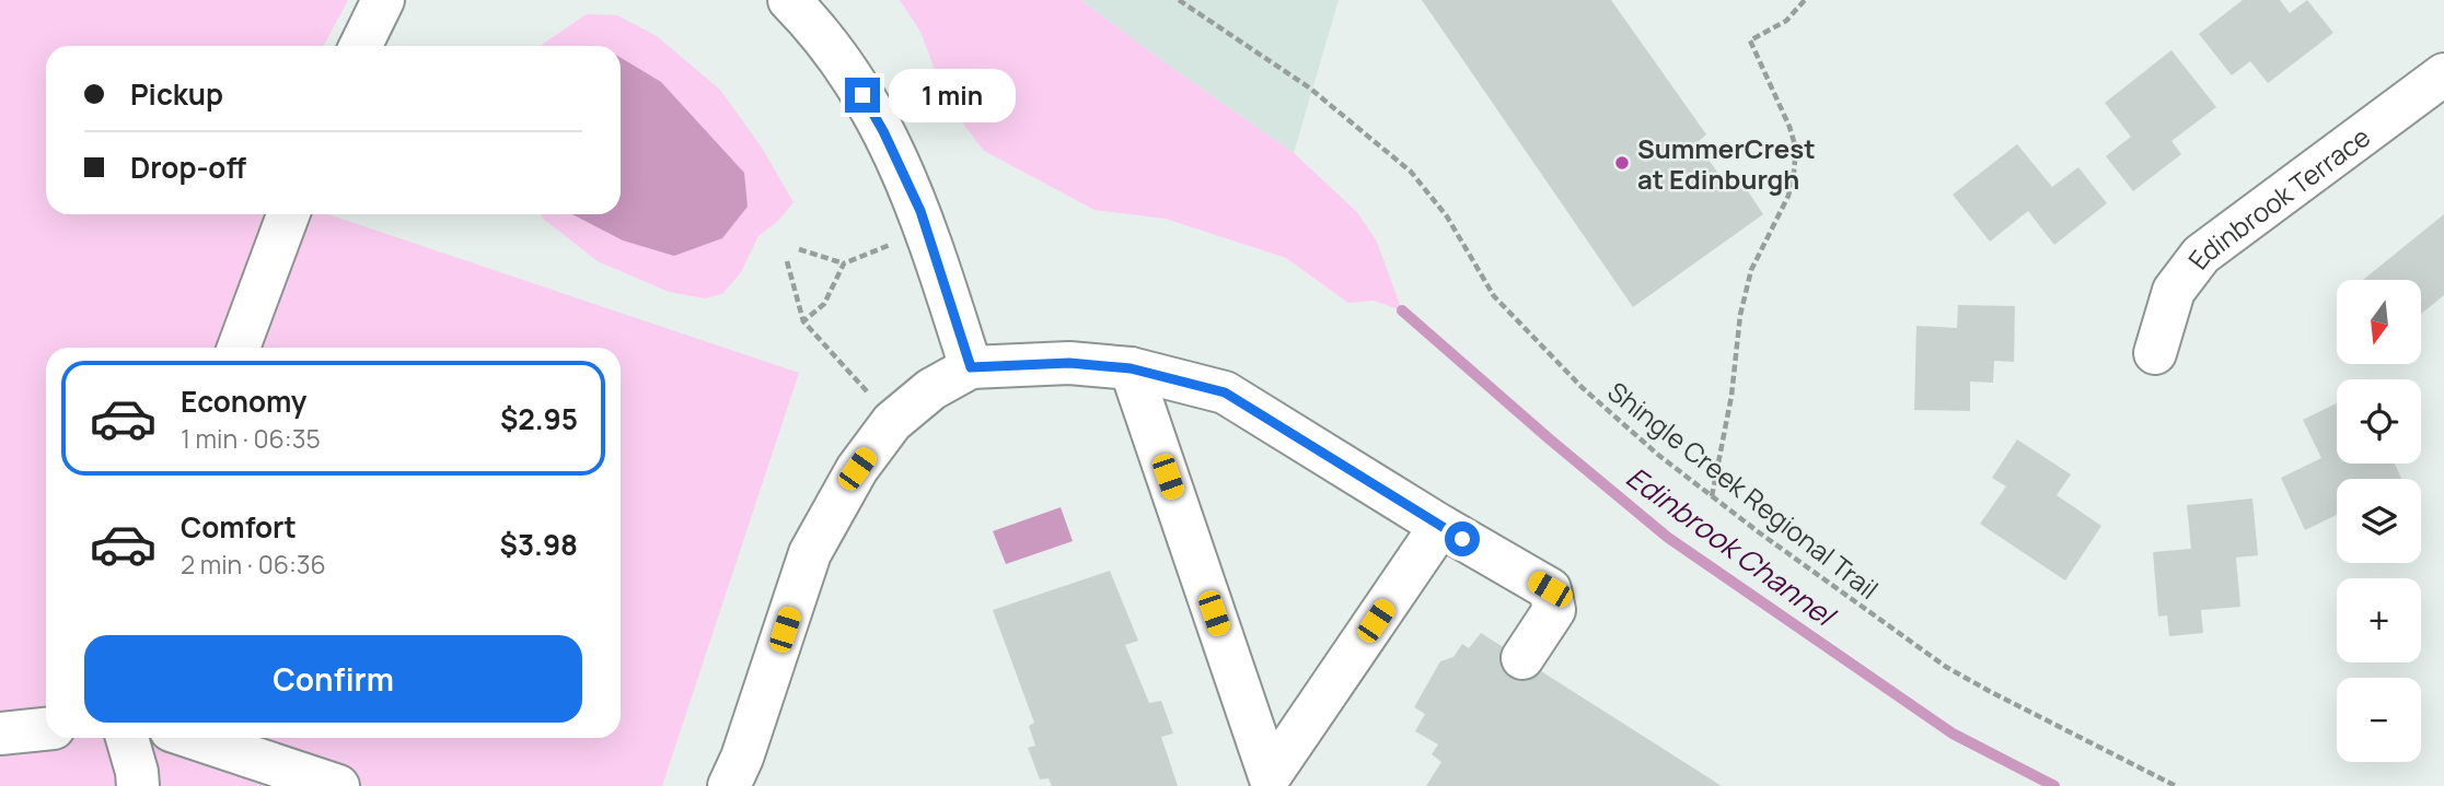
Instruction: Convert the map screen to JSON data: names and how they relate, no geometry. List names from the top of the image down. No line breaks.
{"streets":{"street":["Edinbrook Terrace"],"path":["Shingle Creek Regional Trail"]},"water":["Edinbrook Channel"],"places":["SummerCrest at Edinburgh"],"north":"bottom","page":{"banner":["Pickup","Drop-off"],"bubble":"1 min","map_buttons":["+","−"],"list":[{"name":"Economy","note":"1 min · 06:35","value":"$2.95"},{"name":"Comfort","note":"2 min · 06:36","value":"$3.98"}],"buttons":"Confirm"}}
